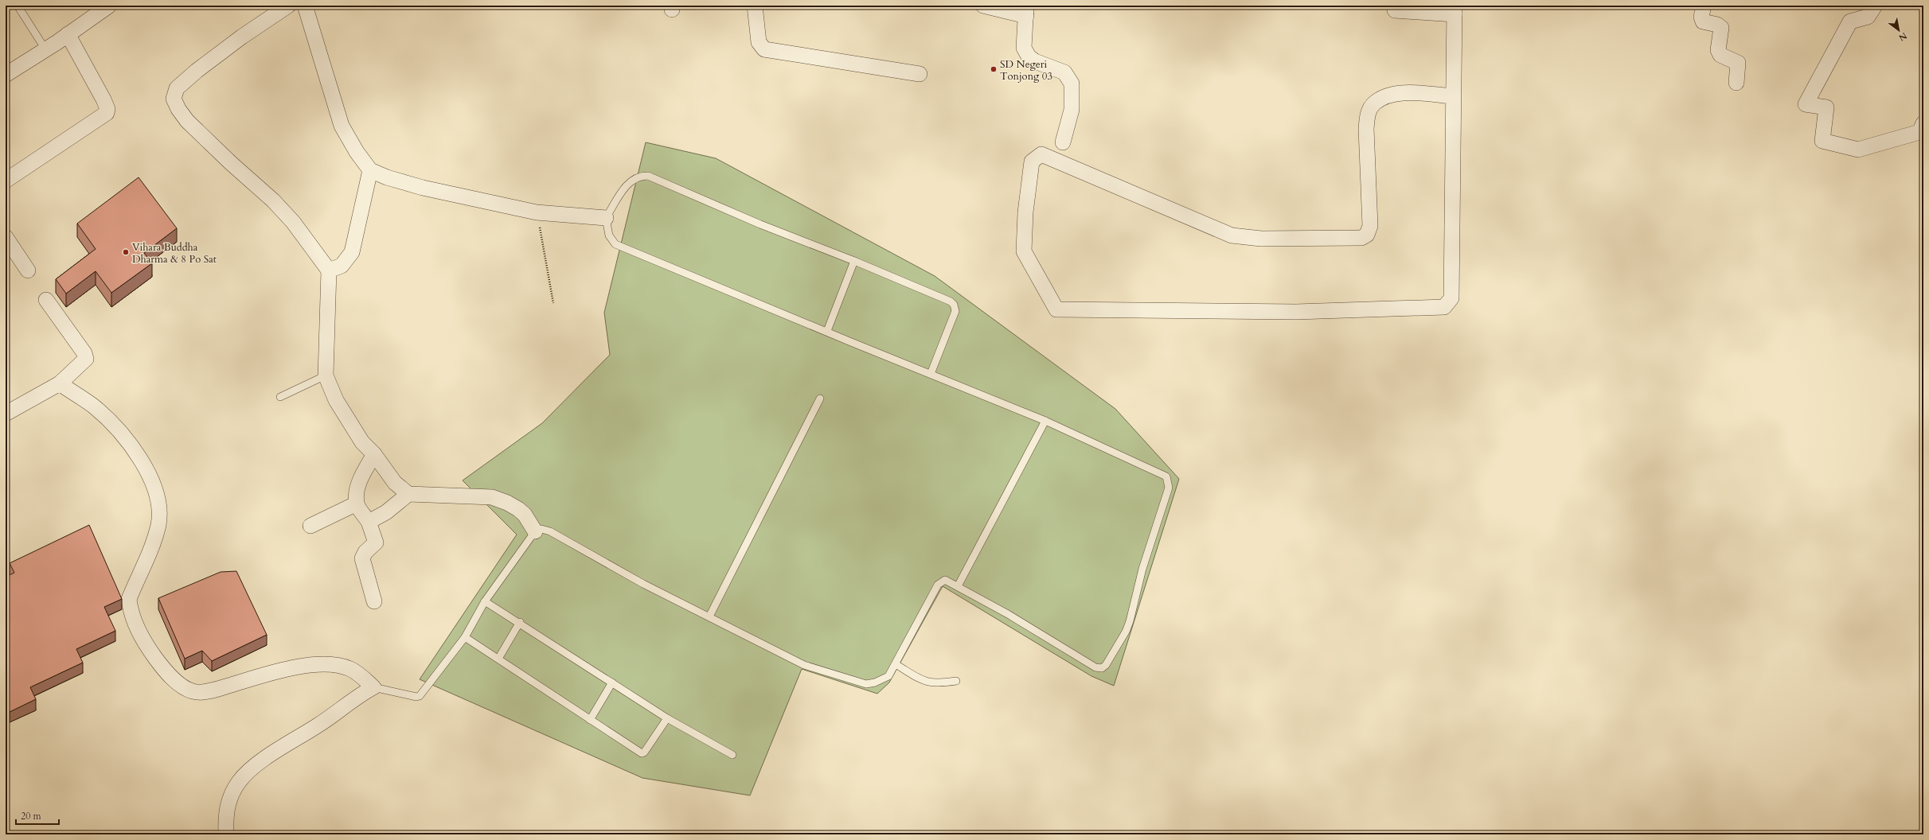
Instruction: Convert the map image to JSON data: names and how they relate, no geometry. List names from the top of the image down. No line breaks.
{"places":["SD Negeri Tonjong 03","Vihara Buddha Dharma & 8 Po Sat"],"scale_bar":"20 m","north":"bottom right"}
